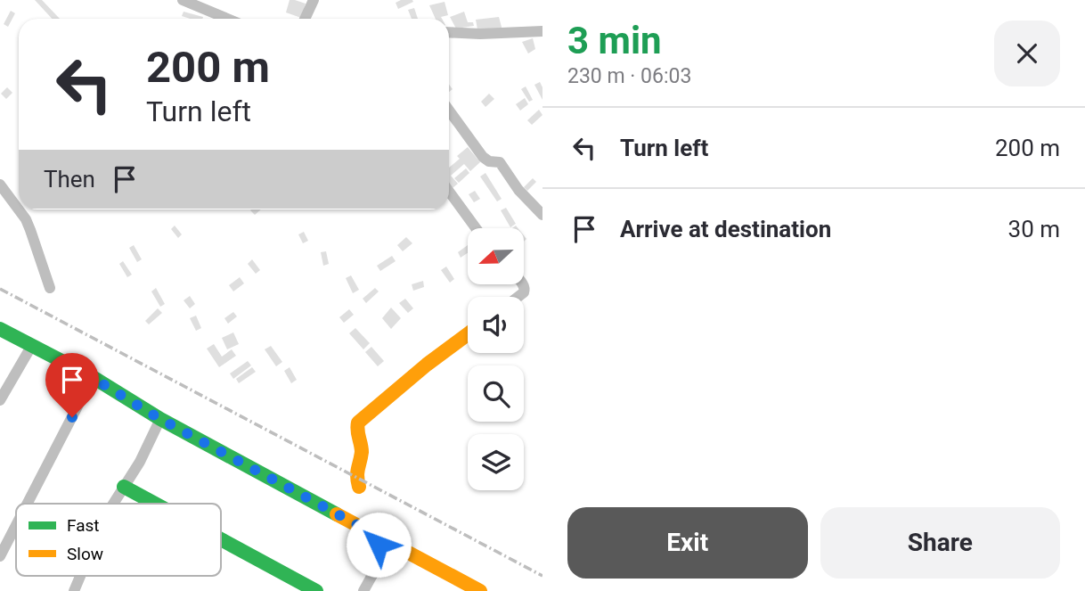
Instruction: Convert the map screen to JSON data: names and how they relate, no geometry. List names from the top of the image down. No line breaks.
{"legend":["Fast","Slow"],"north":"left","page":{"heading":["3 min","230 m · 06:03"],"turn":["200 m","Turn left"],"list":[{"name":"Turn left","value":"200 m"},{"name":"Arrive at destination","value":"30 m"}],"then":"Then","buttons":["Exit","Share"]}}
